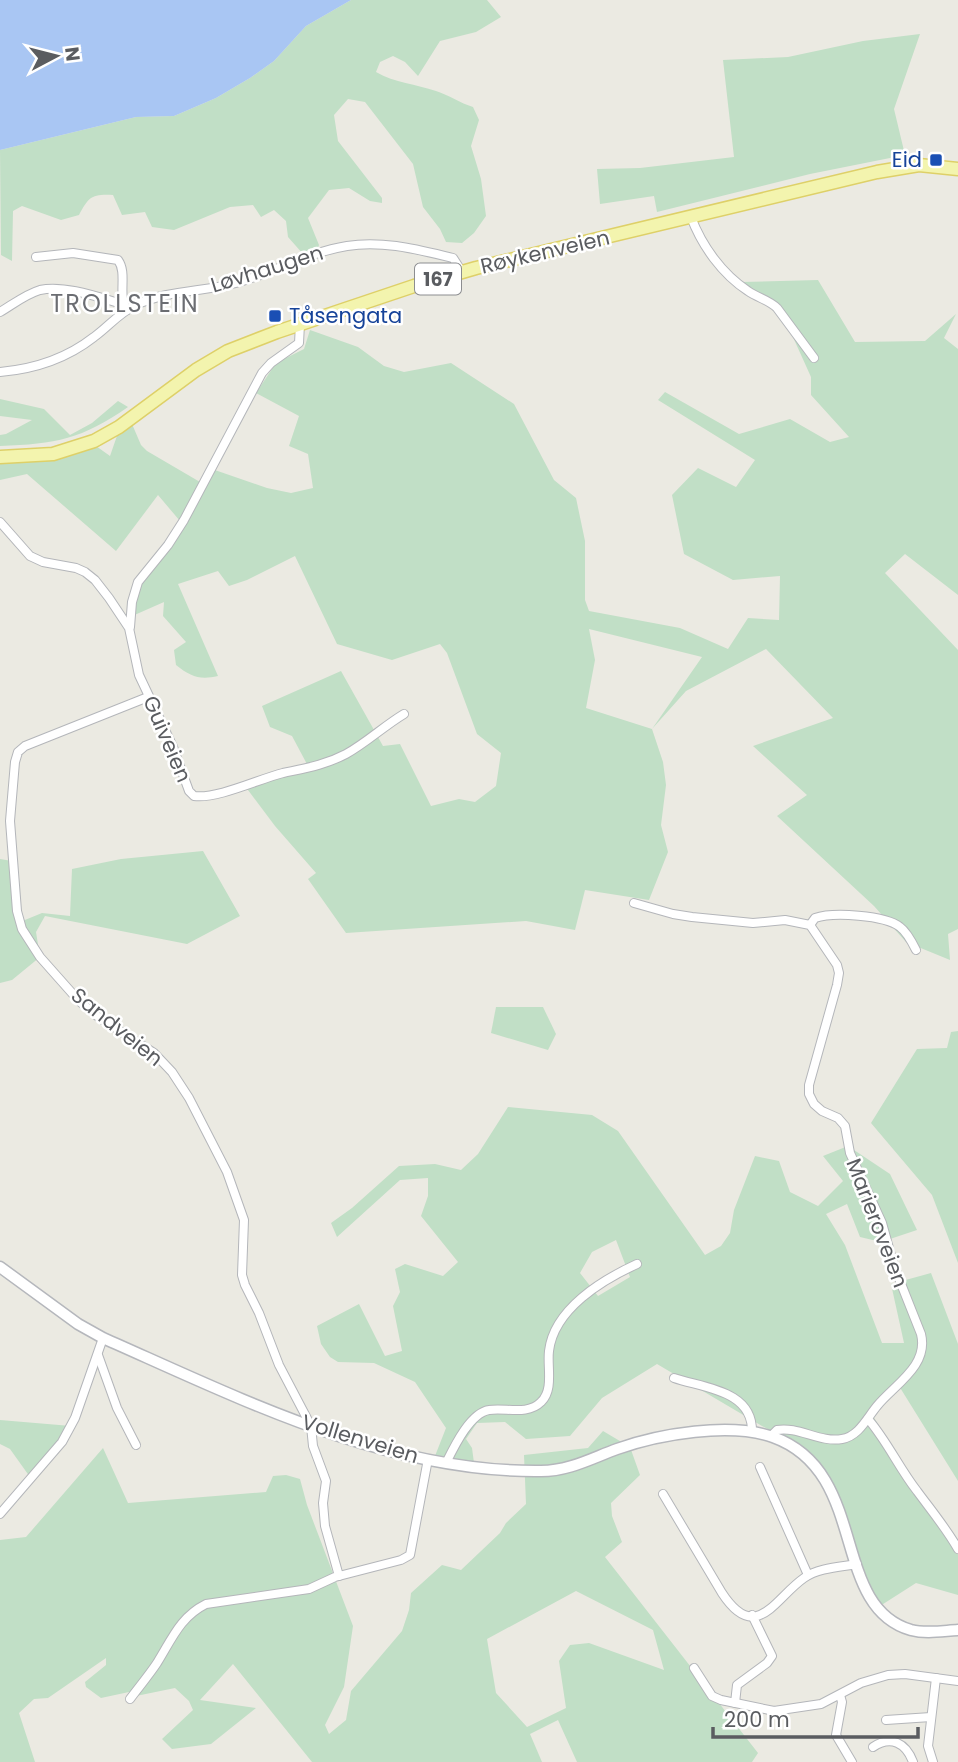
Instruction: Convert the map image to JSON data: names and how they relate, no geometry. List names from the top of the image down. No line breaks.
{"streets":{"main road":["Røykenveien","167","Vollenveien"],"street":["Løvhaugen","Guiveien","Sandveien","Marieroveien"]},"crossings":[["Røykenveien","Løvhaugen"],["Guiveien","Sandveien"],["Sandveien","Vollenveien"],["Marieroveien","Vollenveien"]],"districts":["TROLLSTEIN"],"places":{"transit":["Eid","Tåsengata"]},"scale_bar":"200 m","north":"right"}
